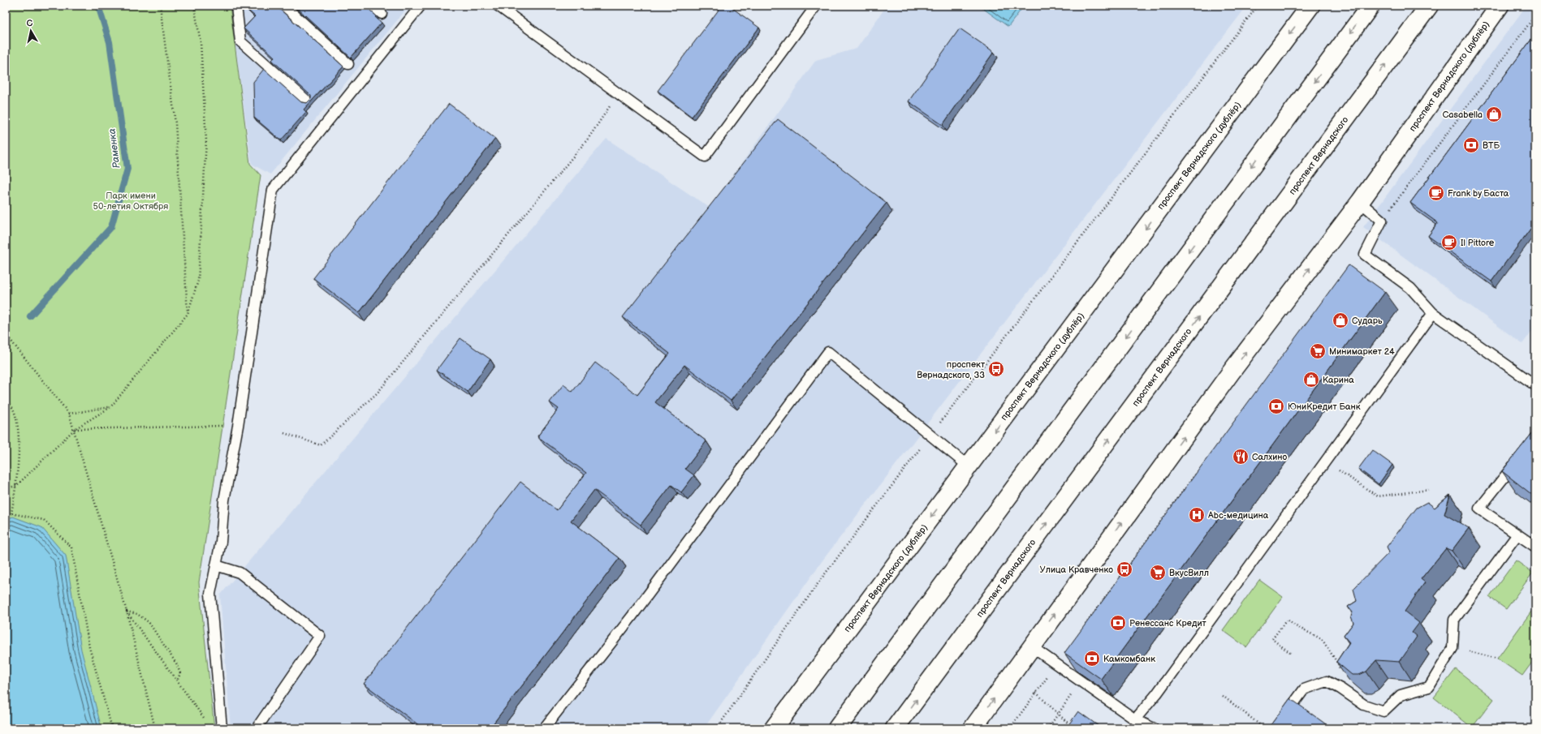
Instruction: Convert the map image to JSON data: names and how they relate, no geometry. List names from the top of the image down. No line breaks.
{"streets":{"street":["проспект Вернадского (дублёр)","проспект Вернадского"]},"water":["Раменка"],"parks":["Парк имени 50-летия Октября"],"places":{"shop":["Casabella","Сударь","Карина"],"bank":["ВТБ","ЮниКредит Банк","Ренессанс Кредит","Камкомбанк"],"cafe":["Frank by Баста","Il Pittore"],"supermarket":["Минимаркет 24","ВкусВилл"],"bus stop":["проспект Вернадского, 33","Улица Кравченко"],"restaurant":["Салхино"],"hospital":["Abc-медицина"]},"north":"top"}
